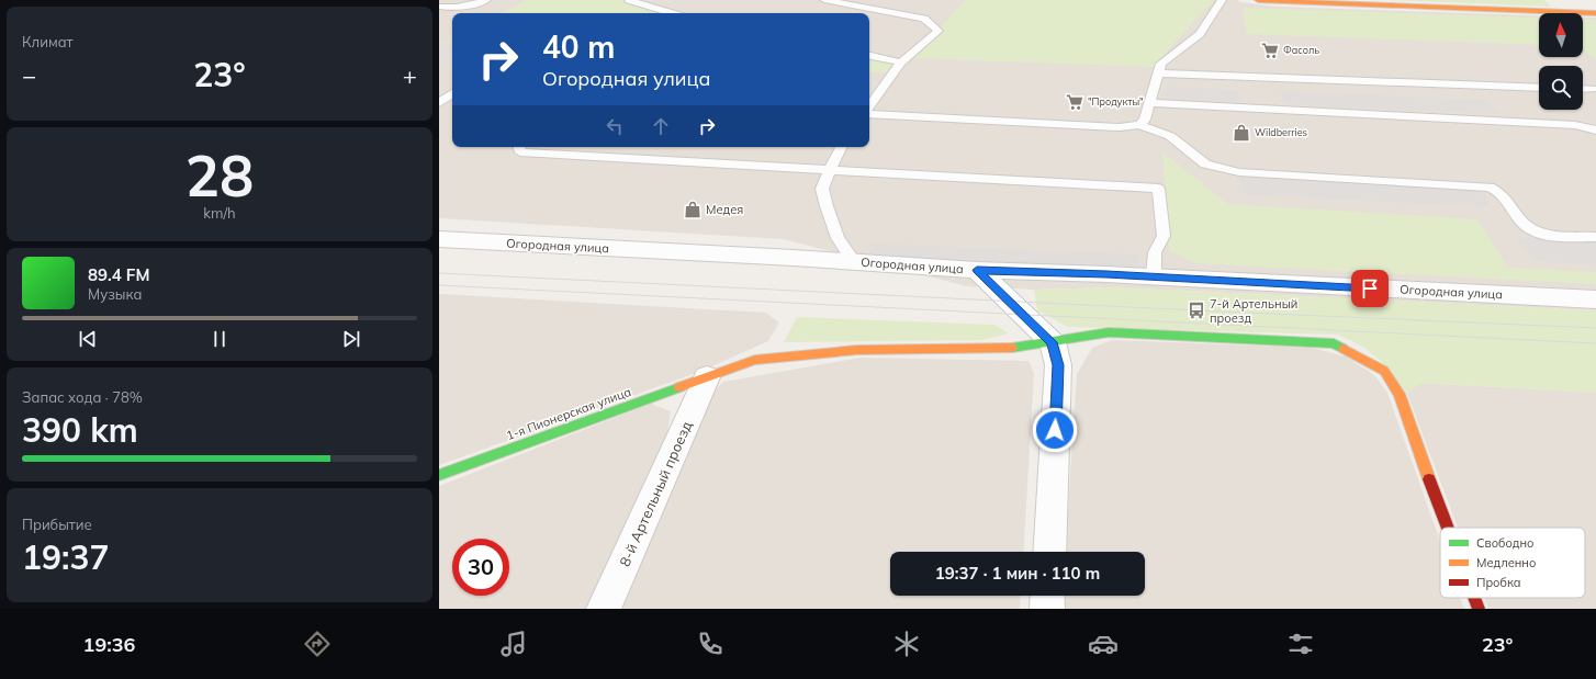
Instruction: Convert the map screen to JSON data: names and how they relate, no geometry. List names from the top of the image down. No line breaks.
{"streets":{"street":["Огородная улица","1-я Пионерская улица","8-й Артельный проезд"]},"crossings":[["1-я Пионерская улица","8-й Артельный проезд"]],"places":{"supermarket":["Фасоль","\"Продукты\""],"shop":["Wildberries","Медея"],"bus stop":["7-й Артельный проезд"]},"legend":["Свободно","Медленно","Пробка"],"north":"top","page":{"tile":["Климат",["28","km/h"],["Запас хода · 78%","390 km"],["Прибытие","19:37"]],"turn":["40 m","Огородная улица"],"heat":["−","23°","+"],"song":["89.4 FM","Музыка"],"limit":"30","trip":"19:37 · 1 мин · 110 m","tabs":["19:36","23°"]}}
